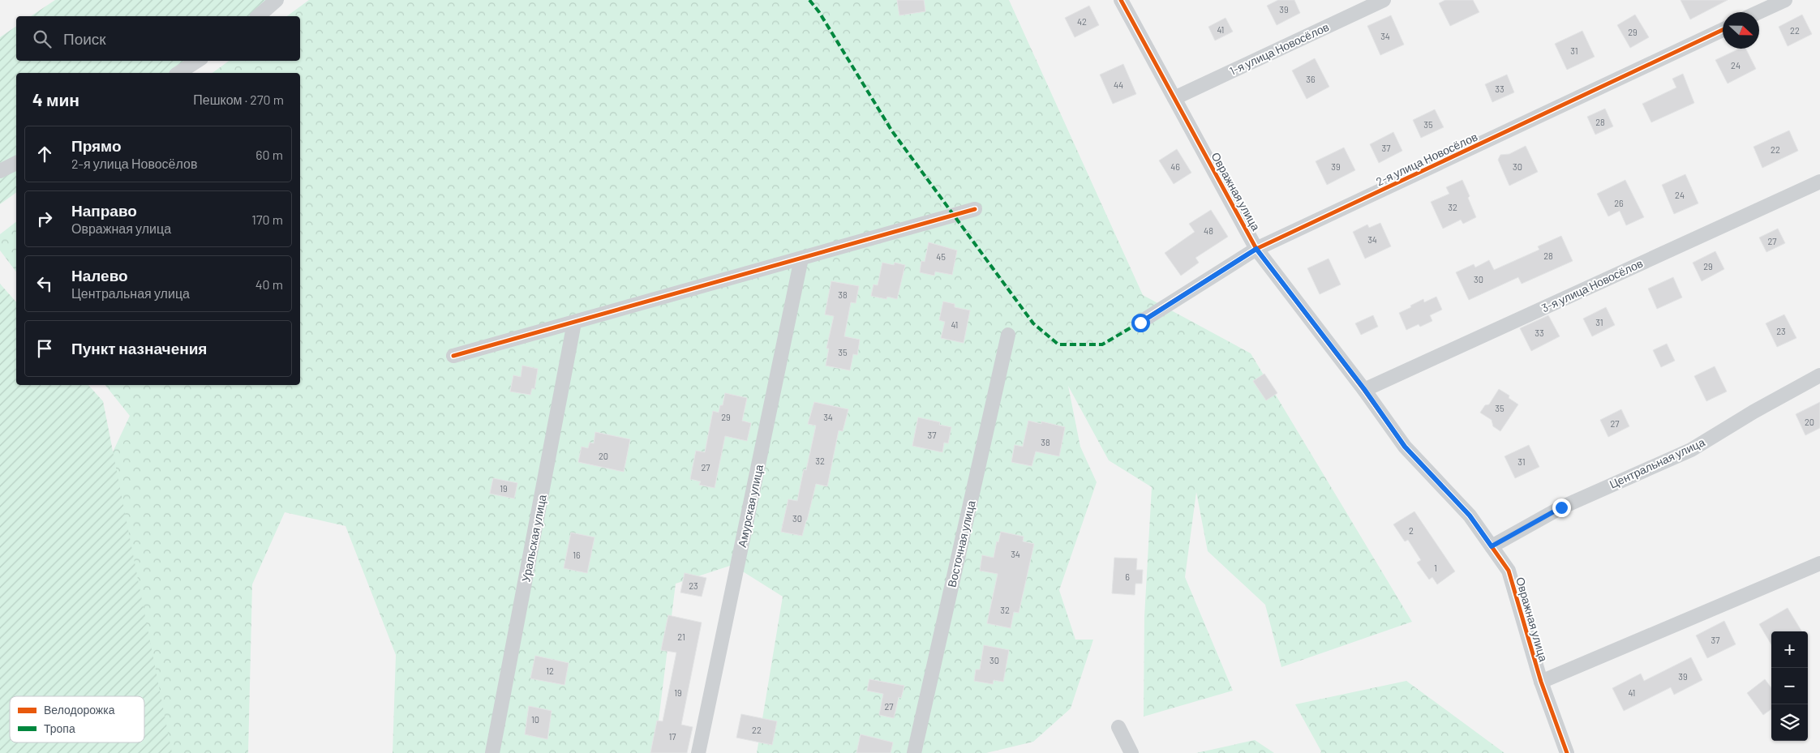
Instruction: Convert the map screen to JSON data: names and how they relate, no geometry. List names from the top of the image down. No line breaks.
{"streets":{"street":["1-я улица Новосёлов","2-я улица Новосёлов","Овражная улица","3-я улица Новосёлов","Центральная улица","Амурская улица","Уральская улица","Восточная улица"]},"crossings":[["1-я улица Новосёлов","Овражная улица"],["2-я улица Новосёлов","Овражная улица"],["Овражная улица","3-я улица Новосёлов"],["Овражная улица","Центральная улица"]],"house_numbers":["39","42","41","22","29","34","31","24","36","44","33","28","35","37","22","46","39","30","24","26","32","48","34","27","28","45","29","30","38","31","41","23","33","35","35","29","34","20","27","37","38","20","32","31","27","19","30","2","34","16","1","6","23","32","21","37","30","12","39","19","41","27","10","22","17"],"legend":["Велодорожка","Тропа"],"north":"right","page":{"search":"Поиск","heading":["4 мин","Пешком · 270 m"],"list":[["Прямо","2-я улица Новосёлов","60 m"],["Направо","Овражная улица","170 m"],["Налево","Центральная улица","40 m"],"Пункт назначения"],"map_buttons":["+","−"]}}
